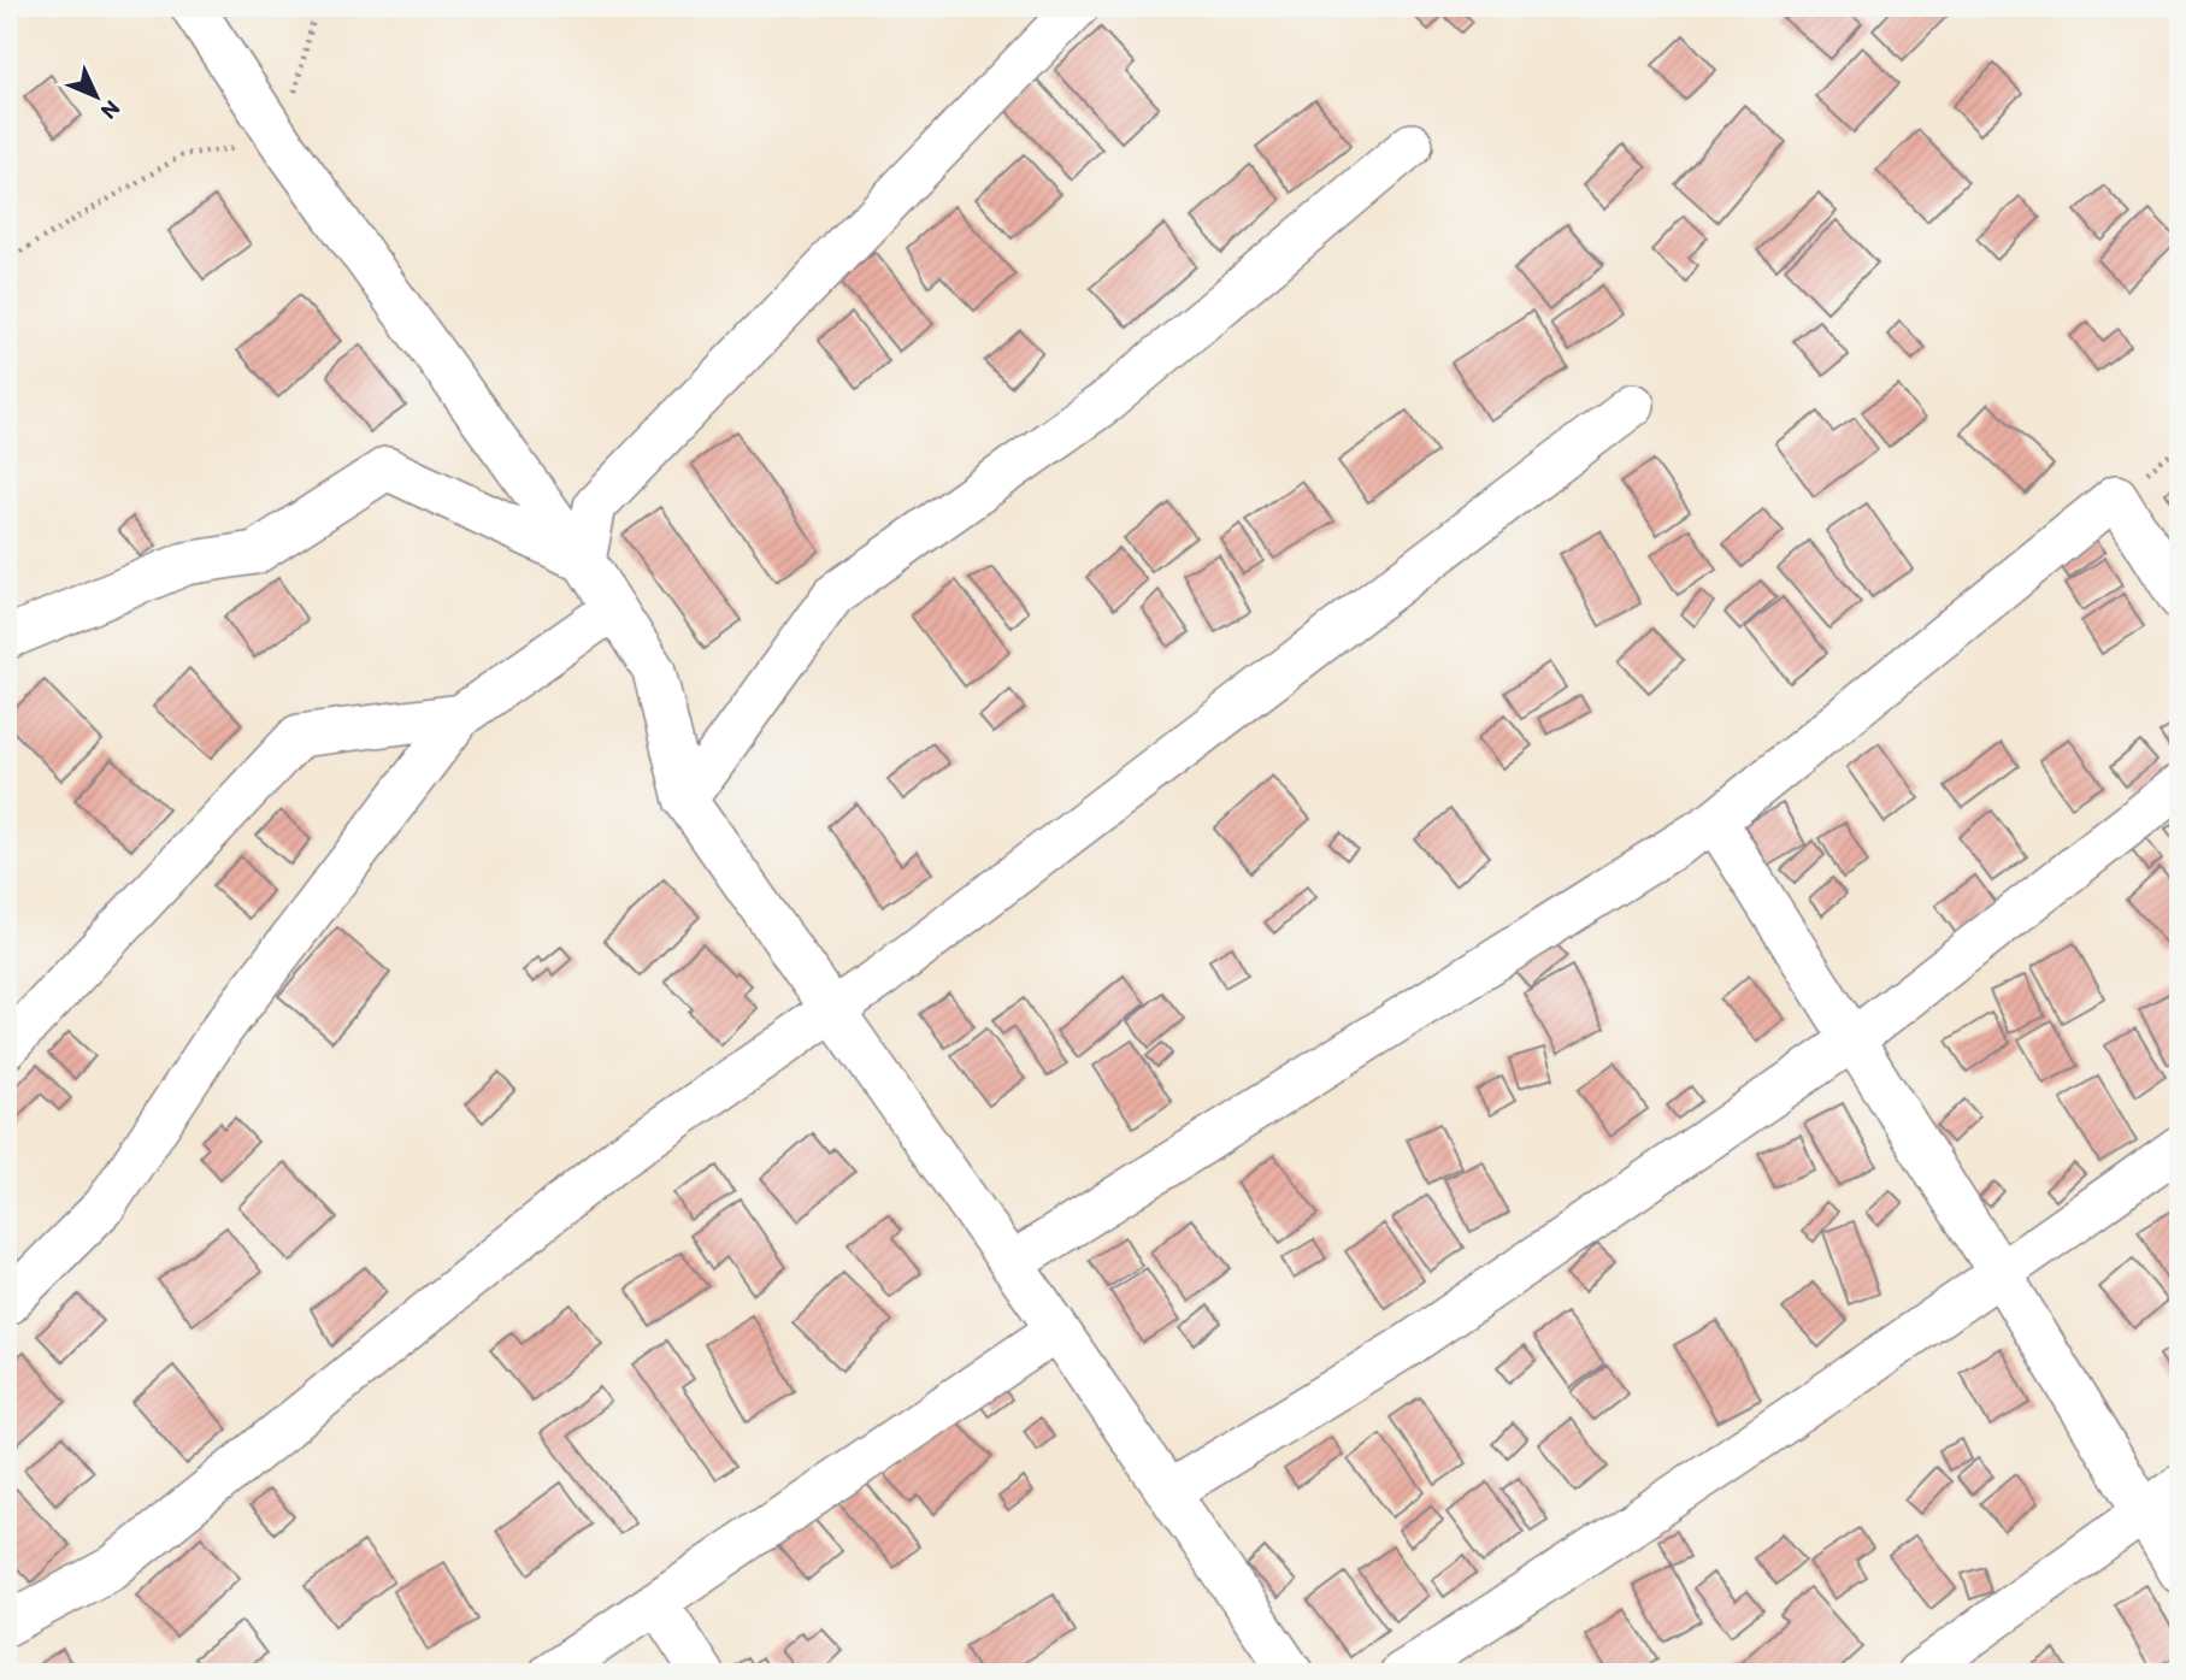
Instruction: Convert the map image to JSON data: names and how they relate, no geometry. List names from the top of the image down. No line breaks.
{"north":"bottom right"}
